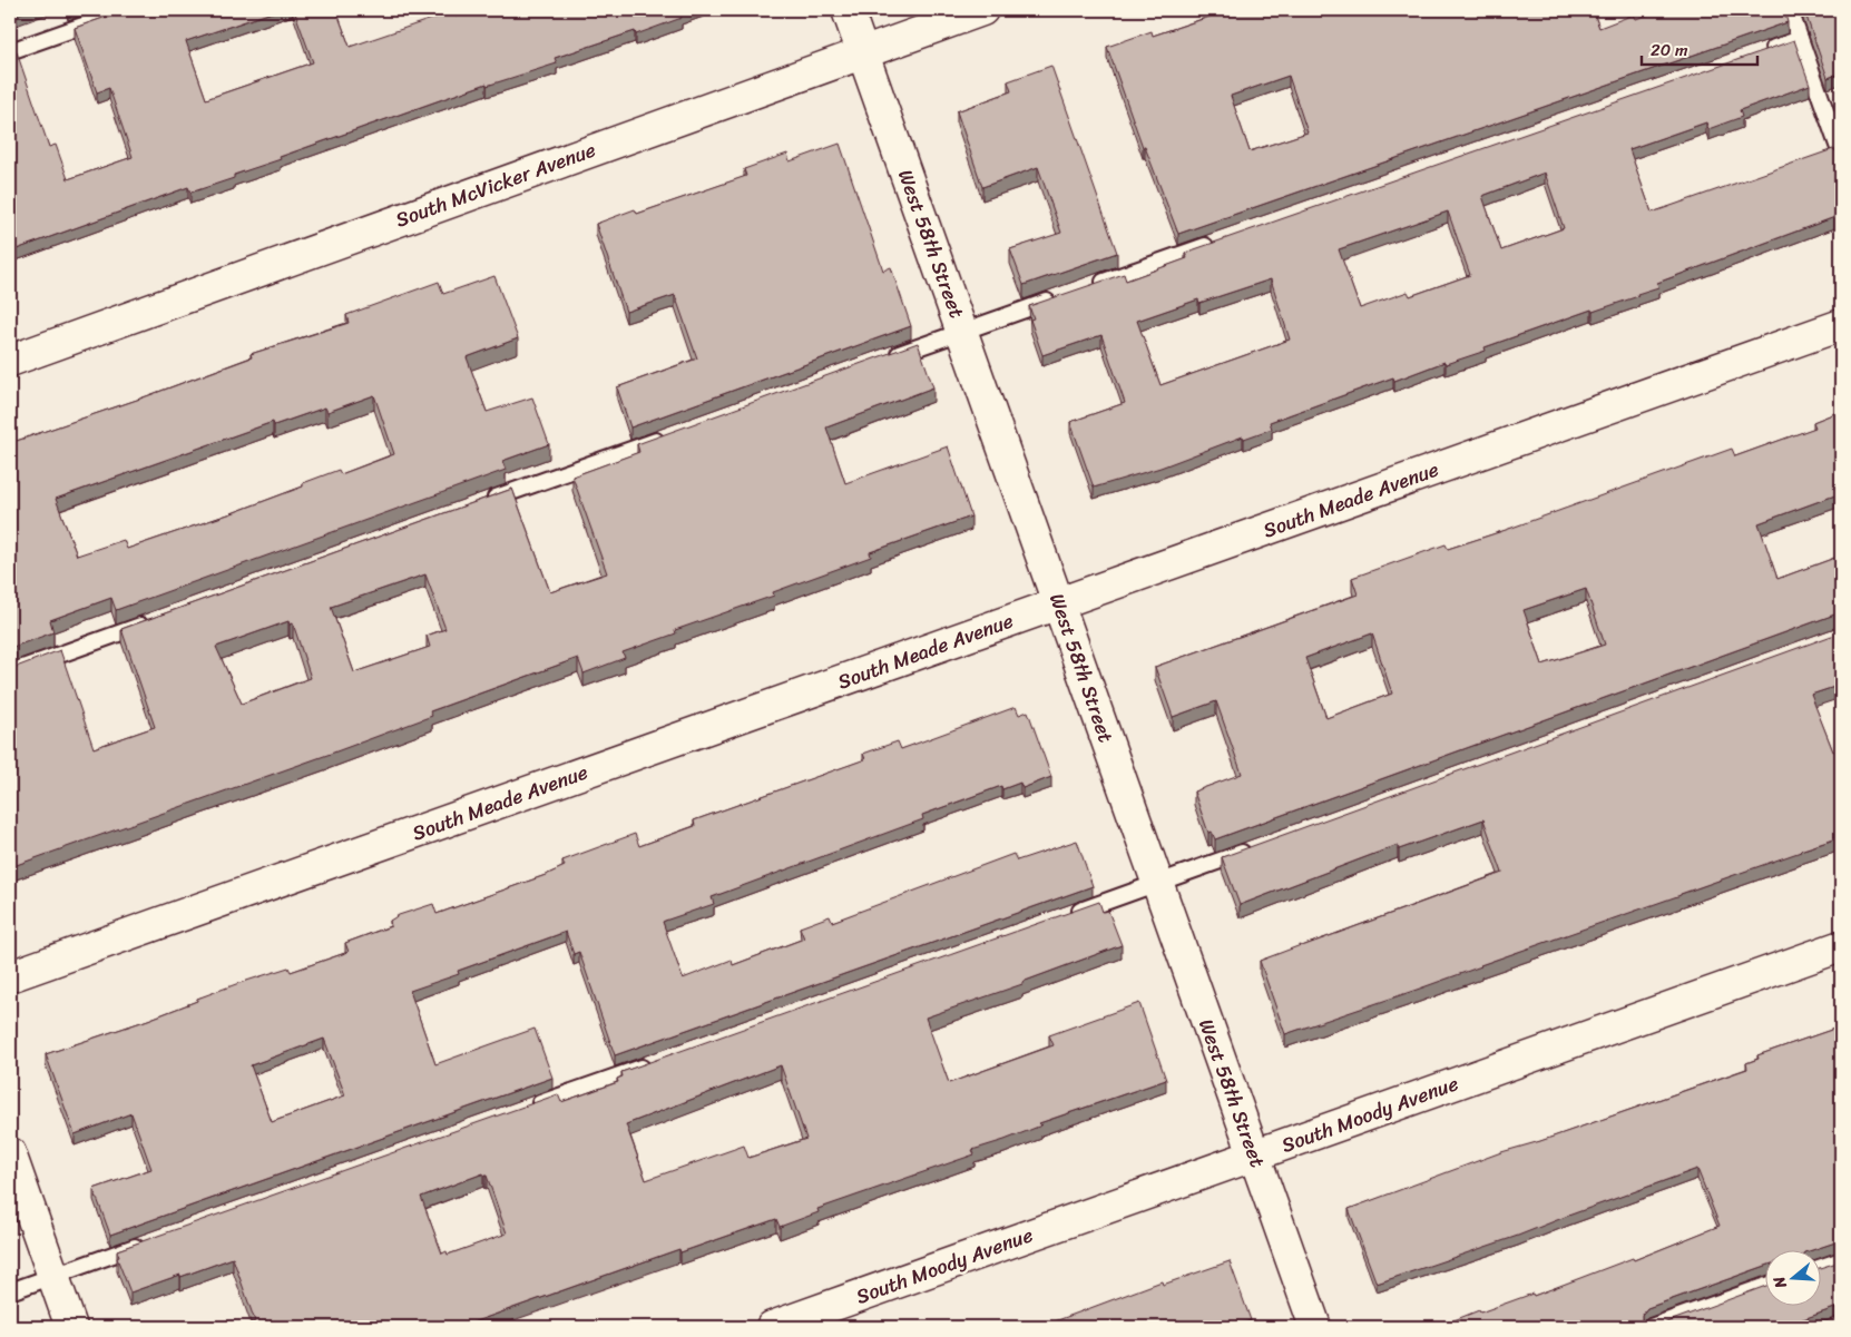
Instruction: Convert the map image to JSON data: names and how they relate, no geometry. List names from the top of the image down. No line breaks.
{"streets":{"street":["South McVicker Avenue","West 58th Street","South Meade Avenue","South Moody Avenue"]},"crossings":[["South McVicker Avenue","West 58th Street"],["West 58th Street","South Meade Avenue"],["West 58th Street","South Moody Avenue"]],"scale_bar":"20 m","north":"left"}
